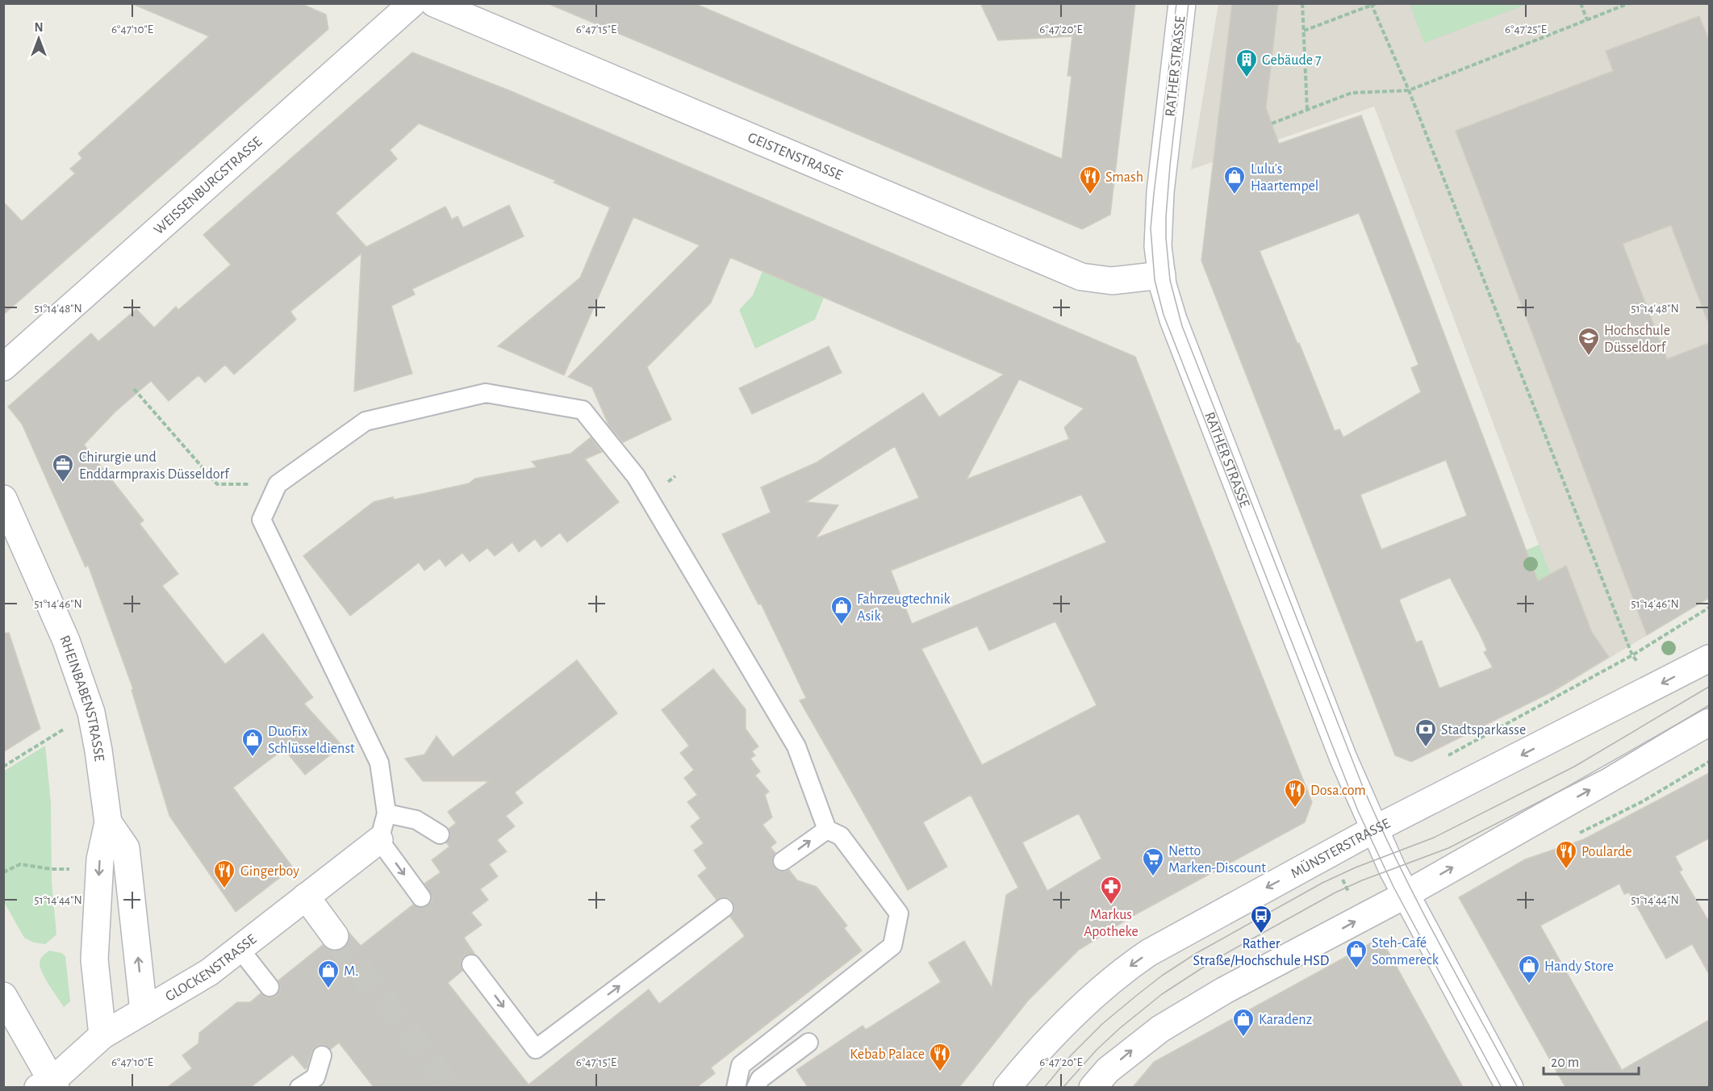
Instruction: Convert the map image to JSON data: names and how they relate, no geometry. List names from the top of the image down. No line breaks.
{"streets":{"street":["RATHER STRASSE","GEISTENSTRASSE","WEISSENBURGSTRASSE","RHEINBABENSTRASSE","MÜNSTERSTRASSE","GLOCKENSTRASSE"]},"crossings":[["RATHER STRASSE","GEISTENSTRASSE"],["RATHER STRASSE","MÜNSTERSTRASSE"],["RHEINBABENSTRASSE","GLOCKENSTRASSE"]],"places":{"building":["Gebäude 7"],"restaurant":["Smash","Dosa.com","Poularde","Gingerboy","Kebab Palace"],"shop":["Lulu's Haartempel","Fahrzeugtechnik Asik","DuoFix Schlüsseldienst","Steh-Café Sommereck","Handy Store","M.","Karadenz"],"school or university":["Hochschule Düsseldorf"],"office":["Chirurgie und Enddarmpraxis Düsseldorf"],"bank":["Stadtsparkasse"],"supermarket":["Netto Marken-Discount"],"pharmacy":["Markus Apotheke"],"bus stop":["Rather Straße/Hochschule HSD"]},"scale_bar":"20 m","north":"top","coordinates":["6°47'10\"E","6°47'15\"E","6°47'20\"E","6°47'25\"E","51°14'48\"N","51°14'46\"N","51°14'44\"N"]}
